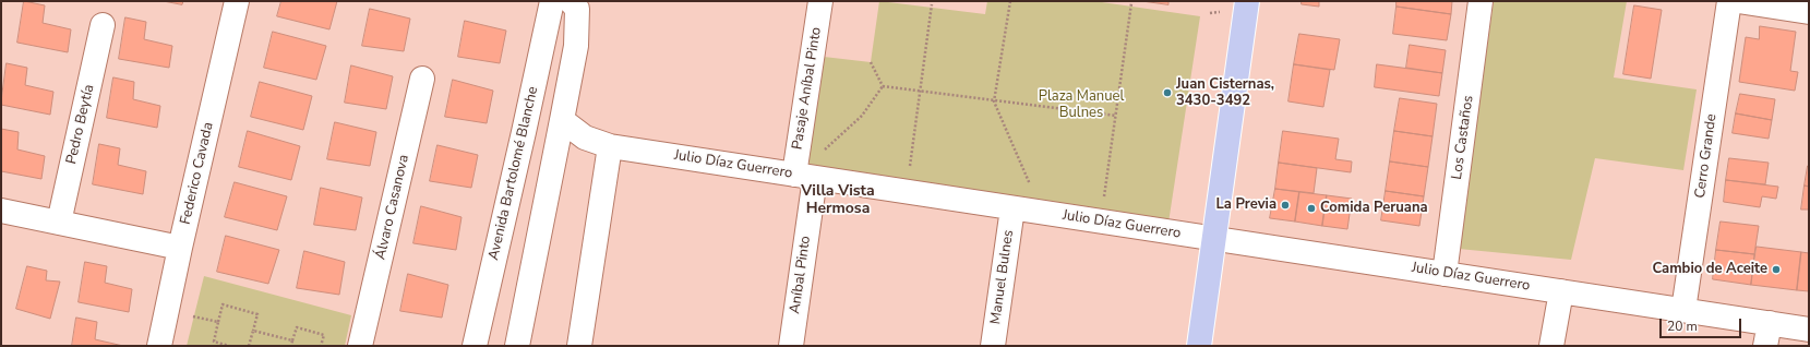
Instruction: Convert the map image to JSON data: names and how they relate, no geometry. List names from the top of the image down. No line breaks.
{"streets":{"street":["Pasaje Aníbal Pinto","Pedro Beytía","Los Castaños","Cerro Grande","Julio Díaz Guerrero","Federico Cavada","Avenida Bartolomé Blanche","Álvaro Casanova","Aníbal Pinto","Manuel Bulnes"]},"crossings":[["Pasaje Aníbal Pinto","Julio Díaz Guerrero"],["Pasaje Aníbal Pinto","Aníbal Pinto"],["Los Castaños","Julio Díaz Guerrero"],["Cerro Grande","Julio Díaz Guerrero"],["Julio Díaz Guerrero","Aníbal Pinto"],["Julio Díaz Guerrero","Manuel Bulnes"]],"districts":["Villa Vista Hermosa"],"parks":["Plaza Manuel Bulnes"],"places":["Juan Cisternas, 3430-3492","La Previa","Comida Peruana","Cambio de Aceite"],"scale_bar":"20 m"}
